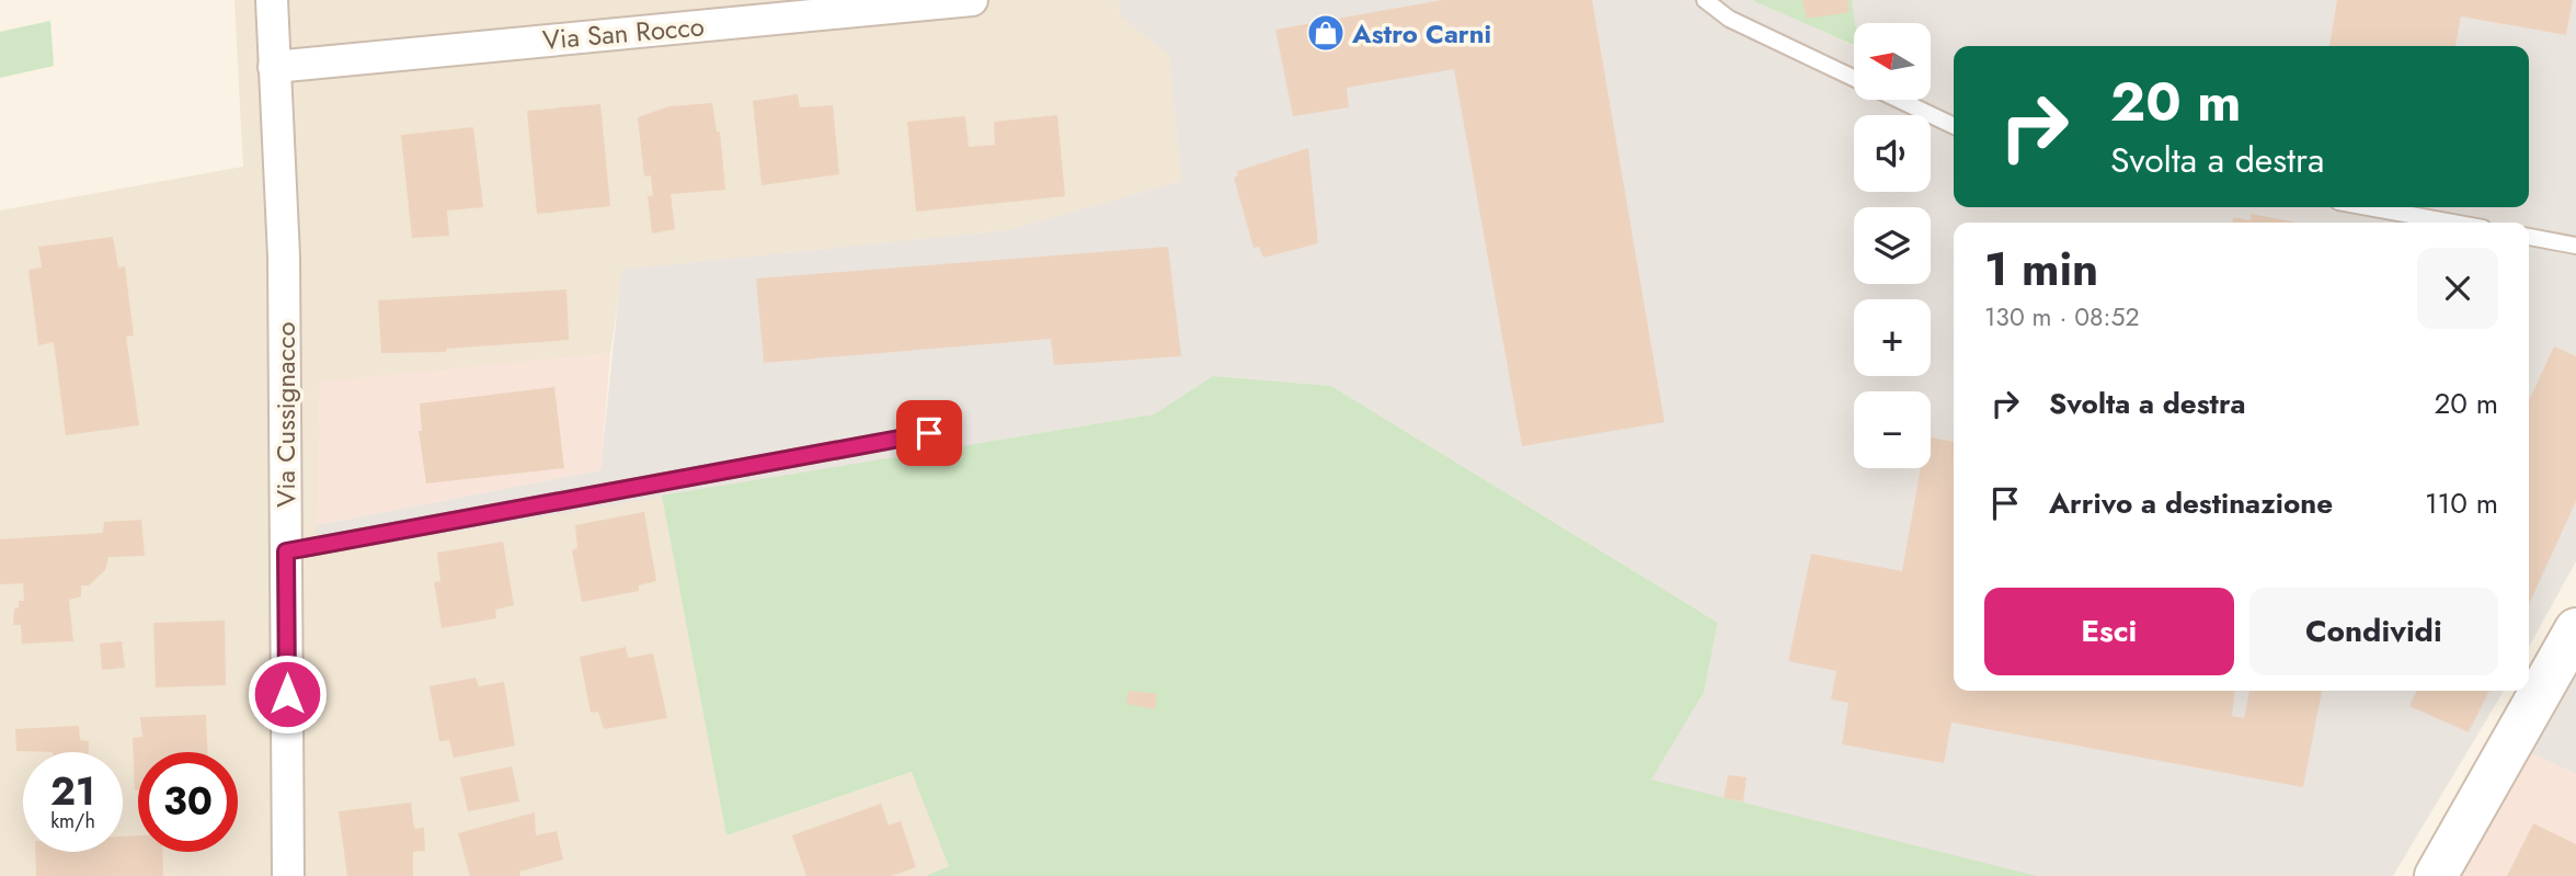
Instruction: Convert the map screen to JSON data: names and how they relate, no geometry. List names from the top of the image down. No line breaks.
{"streets":{"street":["Via San Rocco","Via Cussignacco"]},"crossings":[["Via San Rocco","Via Cussignacco"]],"places":{"shop":["Astro Carni"]},"north":"left","page":{"map_buttons":["+","−"],"turn":["20 m","Svolta a destra"],"heading":["1 min","130 m · 08:52"],"list":[{"name":"Svolta a destra","value":"20 m"},{"name":"Arrivo a destinazione","value":"110 m"}],"buttons":["Esci","Condividi"],"speed":"21 km/h","limit":"30"}}
